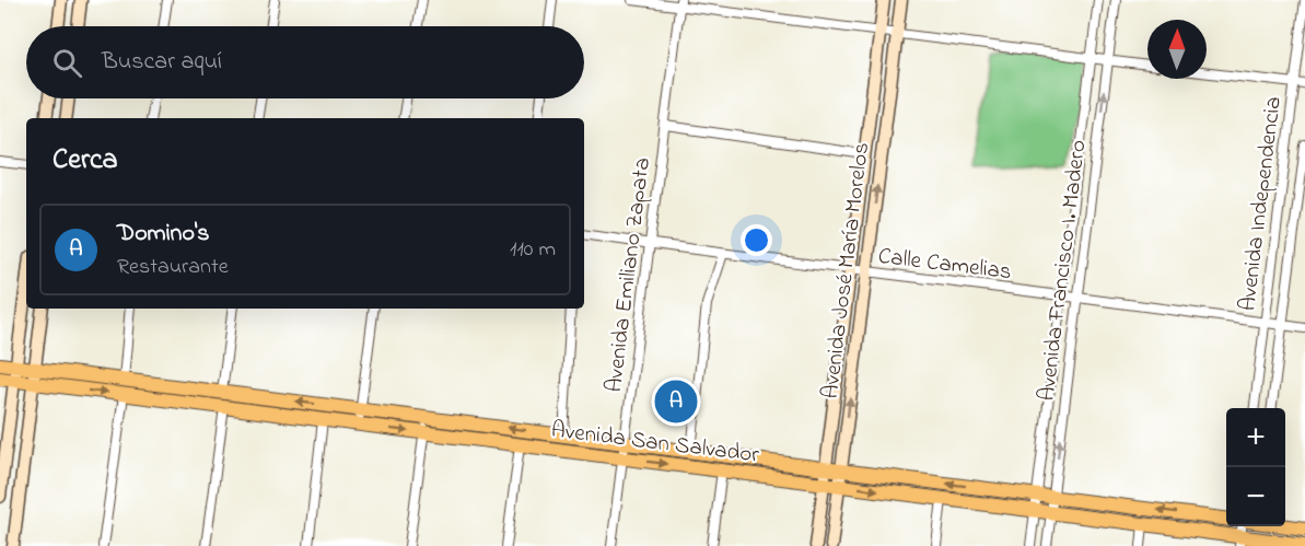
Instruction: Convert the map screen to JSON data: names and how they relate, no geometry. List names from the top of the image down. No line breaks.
{"streets":{"main road":["Avenida San Salvador"],"street":["Avenida Independencia","Calle Camelias","Avenida José María Morelos","Avenida Francisco I. Madero","Avenida Emiliano Zapata"]},"crossings":[["Avenida Independencia","Calle Camelias"],["Calle Camelias","Avenida José María Morelos"],["Calle Camelias","Avenida Francisco I. Madero"],["Calle Camelias","Avenida Emiliano Zapata"],["Avenida José María Morelos","Avenida San Salvador"],["Avenida Francisco I. Madero","Avenida San Salvador"],["Avenida Emiliano Zapata","Avenida San Salvador"]],"north":"top","page":{"search":"Buscar aquí","heading":"Cerca","list":[{"mark":"A","name":"Domino's","note":"Restaurante","value":"110 m"}],"pins":"A","map_buttons":["+","−"]}}
